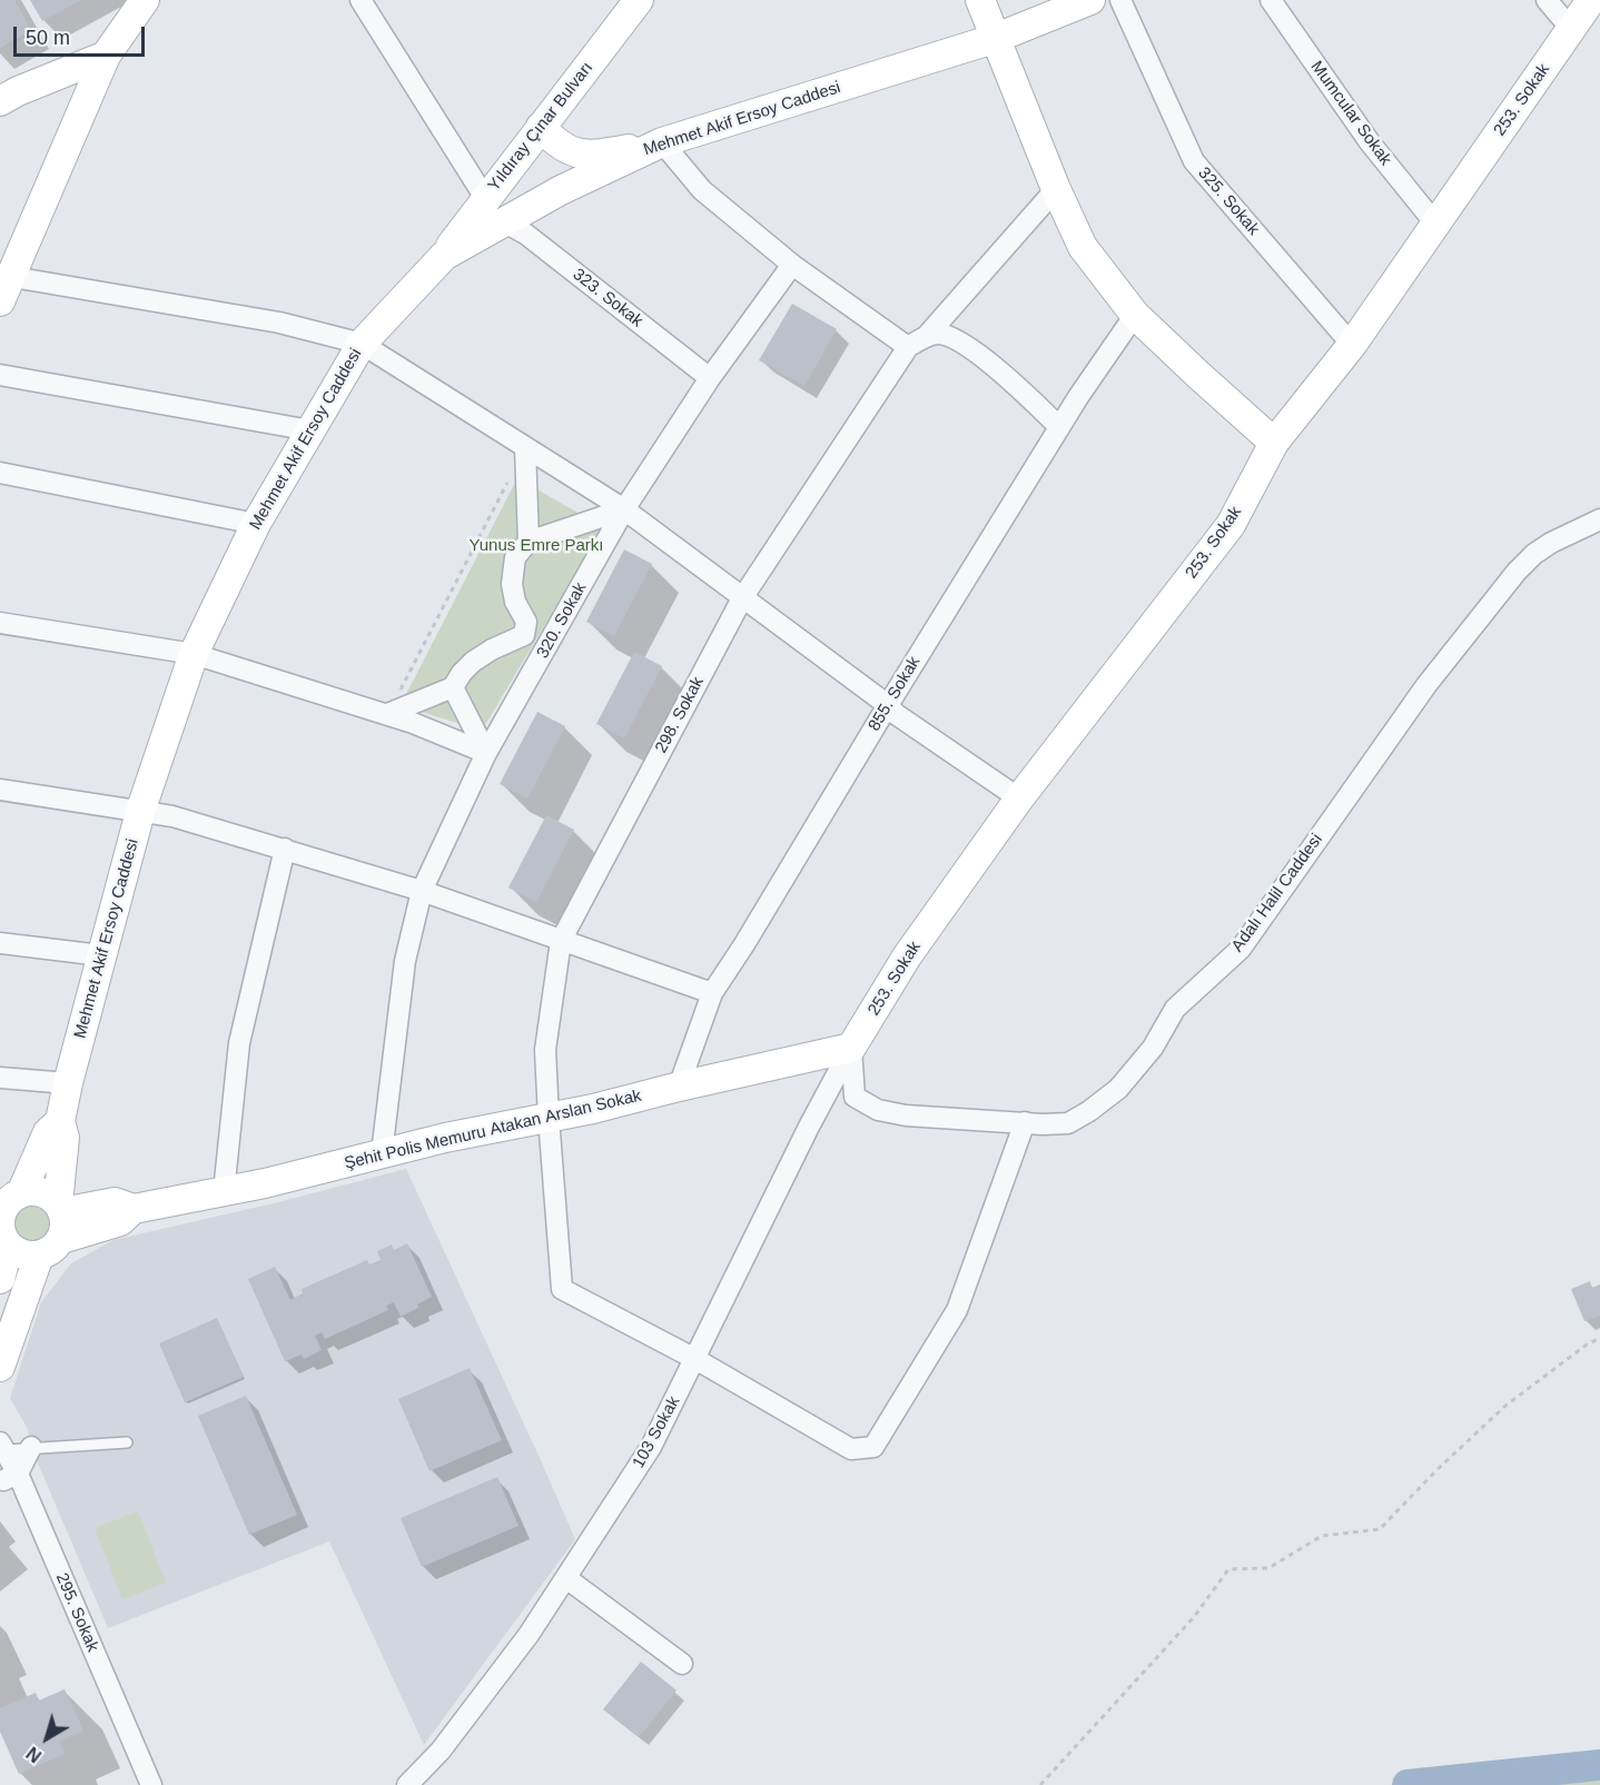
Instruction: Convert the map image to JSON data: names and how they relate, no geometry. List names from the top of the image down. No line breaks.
{"streets":{"street":["253. Sokak","Mumcular Sokak","Mehmet Akif Ersoy Caddesi","Yıldıray Çınar Bulvarı","325. Sokak","323. Sokak","320. Sokak","855. Sokak","298. Sokak","Adalı Halil Caddesi","Şehit Polis Memuru Atakan Arslan Sokak","103 Sokak","295. Sokak"]},"crossings":[["253. Sokak","Mumcular Sokak"],["253. Sokak","325. Sokak"],["253. Sokak","Adalı Halil Caddesi"],["253. Sokak","Şehit Polis Memuru Atakan Arslan Sokak"],["253. Sokak","103 Sokak"],["Mehmet Akif Ersoy Caddesi","Yıldıray Çınar Bulvarı"],["Mehmet Akif Ersoy Caddesi","323. Sokak"],["323. Sokak","320. Sokak"],["320. Sokak","Şehit Polis Memuru Atakan Arslan Sokak"],["855. Sokak","Şehit Polis Memuru Atakan Arslan Sokak"],["298. Sokak","Şehit Polis Memuru Atakan Arslan Sokak"],["298. Sokak","103 Sokak"],["Adalı Halil Caddesi","Şehit Polis Memuru Atakan Arslan Sokak"],["Adalı Halil Caddesi","103 Sokak"],["Şehit Polis Memuru Atakan Arslan Sokak","103 Sokak"]],"parks":["Yunus Emre Parkı"],"scale_bar":"50 m","north":"bottom left"}
